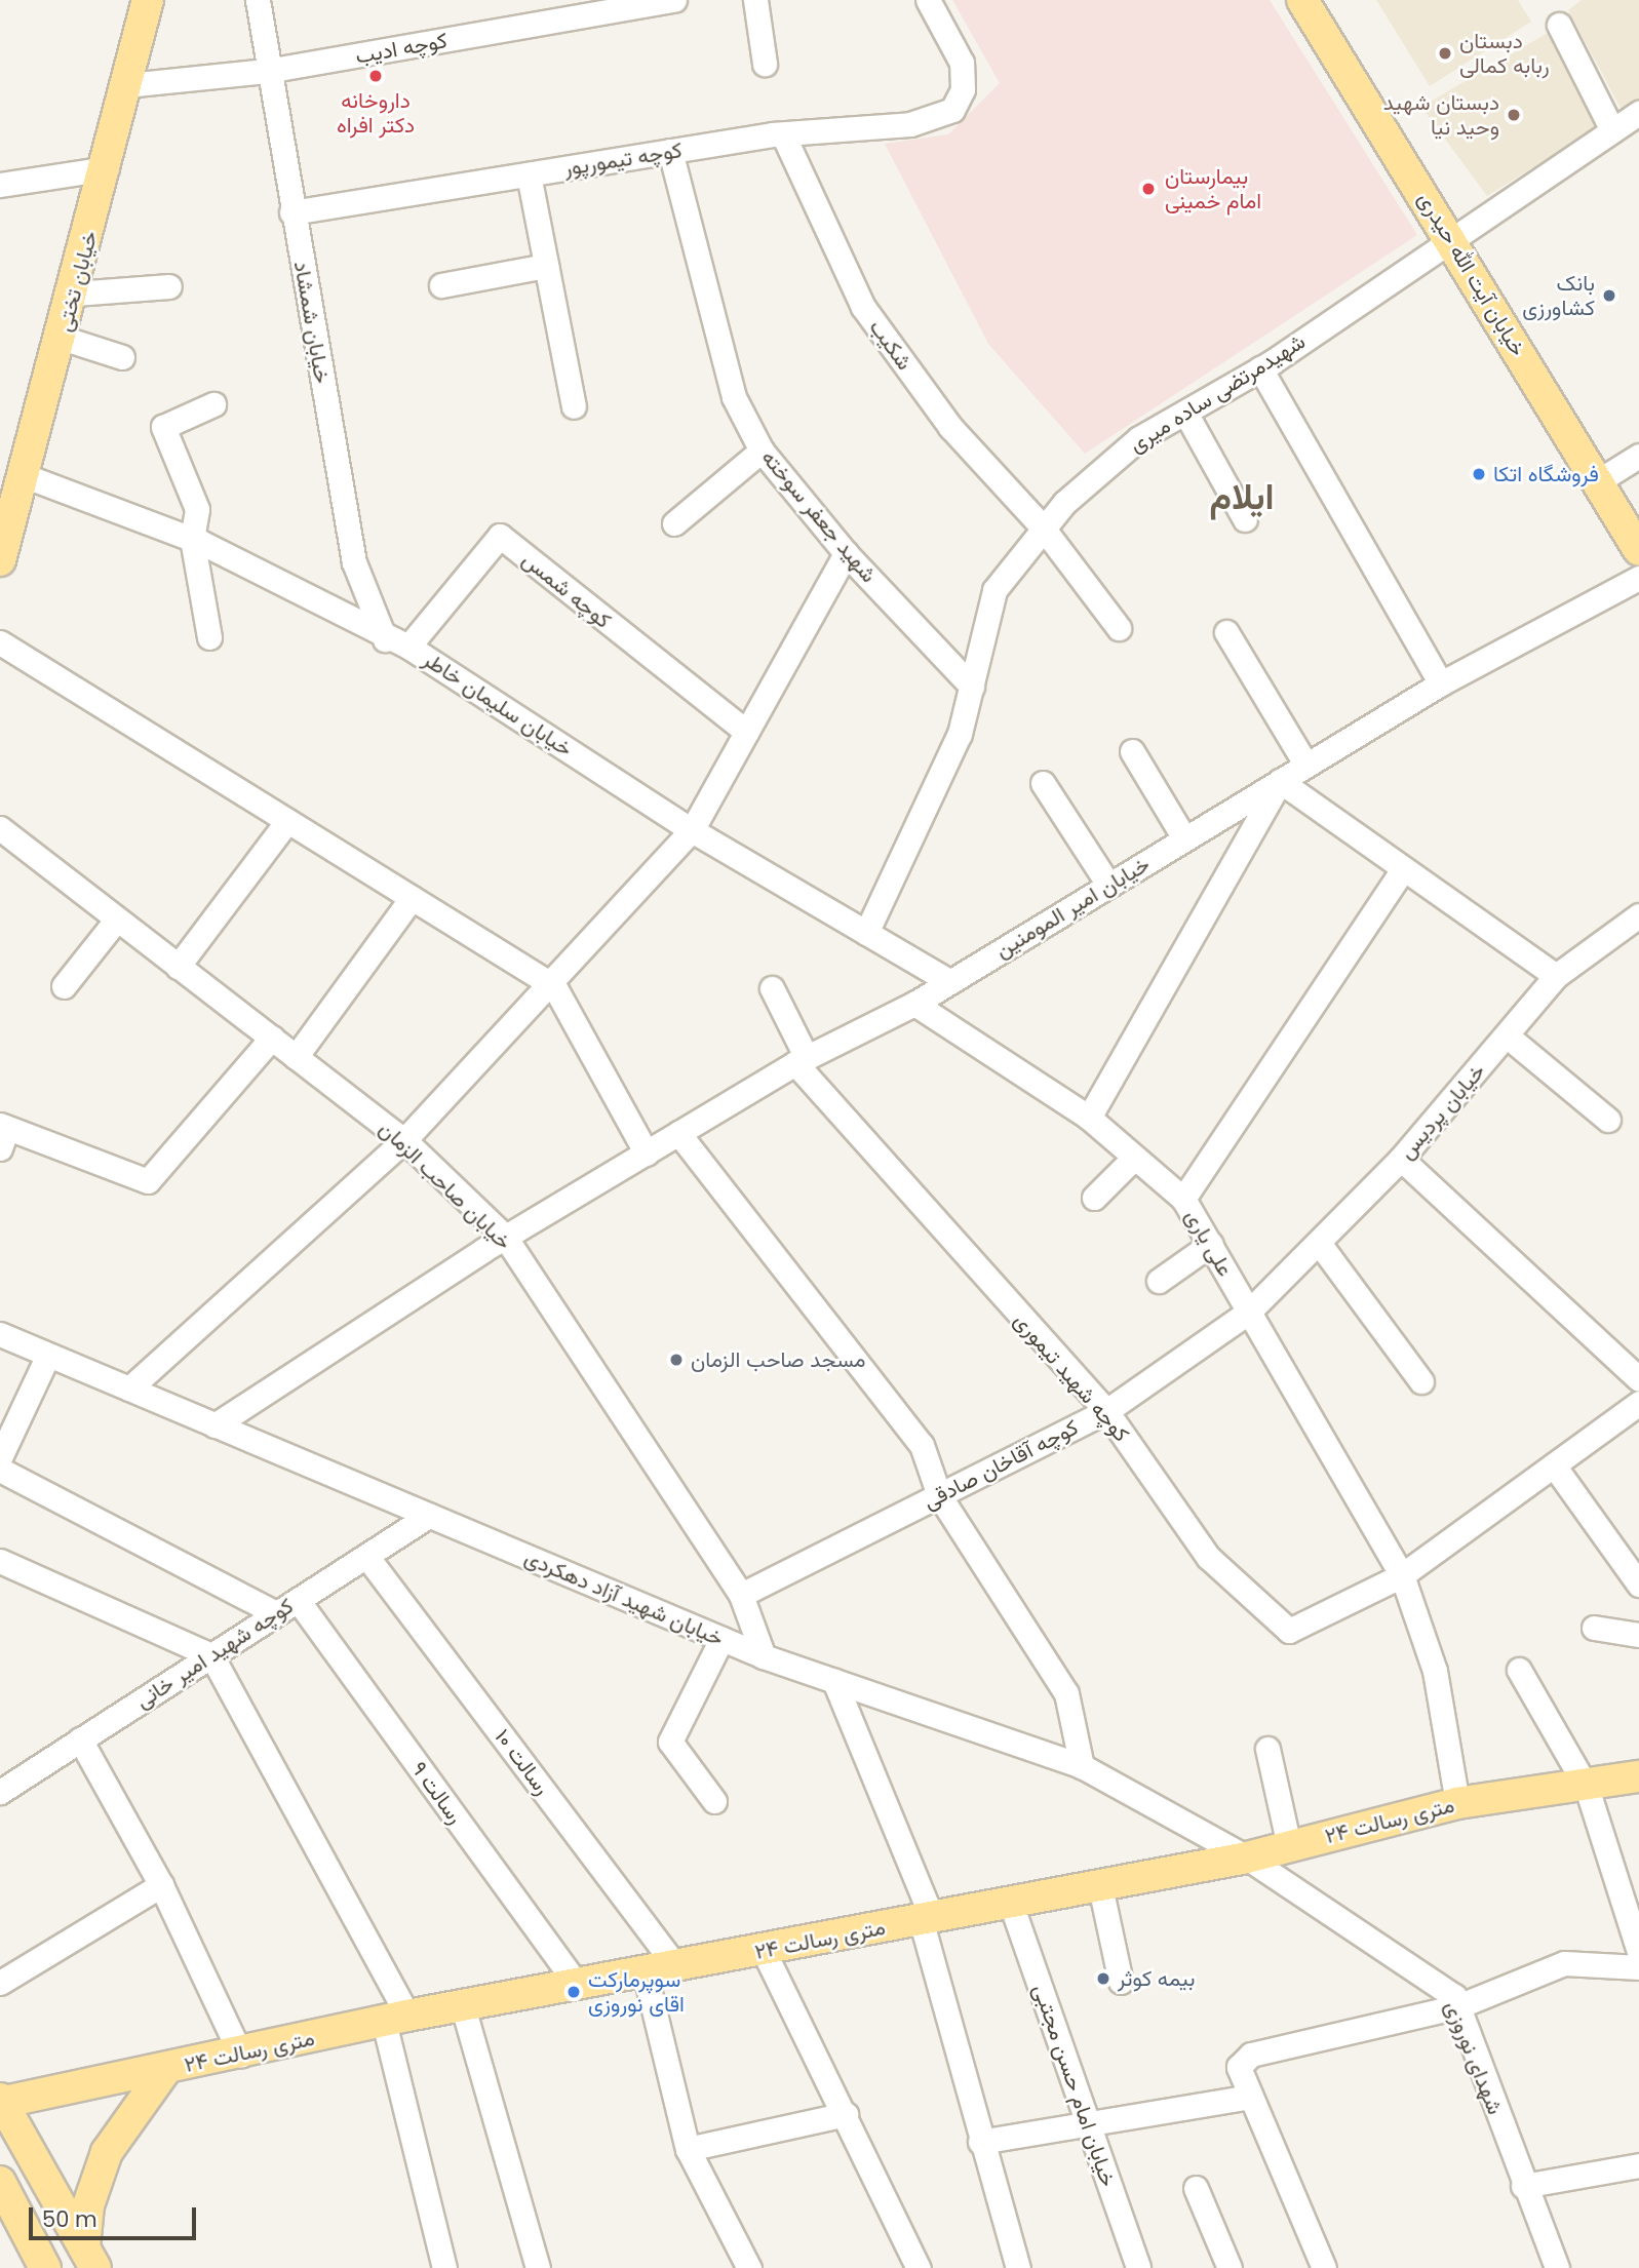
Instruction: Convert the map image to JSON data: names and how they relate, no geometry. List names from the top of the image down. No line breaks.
{"streets":{"main road":["خیابان آیت الله حیدری","خیابان تختی","۲۴ متری رسالت"],"street":["کوچه ادیب","کوچه تیمورپور","خیابان شمشاد","شکیب","شهیدمرتضی ساده میری","شهید جعفر سوخته","کوچه شمس","خیابان سلیمان خاطر","خیابان امیر المومنین","خیابان پردیس","خیابان صاحب الزمان","علی یاری","کوچه شهید تیموری","کوچه آقاخان صادقی","خیابان شهید آزاد دهکردی","کوچه شهید امیر خانی","رسالت ۱۰","رسالت ۹","شهدای نوروزی","خیابان امام حسن مجتبی"]},"crossings":[["کوچه ادیب","خیابان تختی"],["کوچه ادیب","خیابان شمشاد"],["کوچه تیمورپور","خیابان شمشاد"],["کوچه تیمورپور","شکیب"],["کوچه تیمورپور","شهید جعفر سوخته"],["خیابان آیت الله حیدری","شهیدمرتضی ساده میری"],["خیابان تختی","خیابان سلیمان خاطر"],["خیابان شمشاد","خیابان سلیمان خاطر"],["شکیب","شهیدمرتضی ساده میری"],["شهیدمرتضی ساده میری","شهید جعفر سوخته"],["شهیدمرتضی ساده میری","خیابان سلیمان خاطر"],["کوچه شمس","خیابان سلیمان خاطر"],["خیابان سلیمان خاطر","خیابان امیر المومنین"],["خیابان امیر المومنین","خیابان صاحب الزمان"],["خیابان امیر المومنین","علی یاری"],["خیابان امیر المومنین","کوچه شهید تیموری"],["خیابان امیر المومنین","خیابان شهید آزاد دهکردی"],["خیابان پردیس","علی یاری"],["خیابان پردیس","کوچه آقاخان صادقی"],["خیابان صاحب الزمان","کوچه آقاخان صادقی"],["خیابان صاحب الزمان","خیابان شهید آزاد دهکردی"],["علی یاری","کوچه شهید تیموری"],["علی یاری","کوچه آقاخان صادقی"],["علی یاری","۲۴ متری رسالت"],["کوچه شهید تیموری","کوچه آقاخان صادقی"],["خیابان شهید آزاد دهکردی","کوچه شهید امیر خانی"],["خیابان شهید آزاد دهکردی","۲۴ متری رسالت"],["خیابان شهید آزاد دهکردی","شهدای نوروزی"],["کوچه شهید امیر خانی","رسالت ۱۰"],["کوچه شهید امیر خانی","رسالت ۹"],["رسالت ۱۰","۲۴ متری رسالت"],["رسالت ۹","۲۴ متری رسالت"],["۲۴ متری رسالت","شهدای نوروزی"],["۲۴ متری رسالت","خیابان امام حسن مجتبی"]],"districts":["ایلام"],"places":["دبستان ربابه کمالی","داروخانه دکتر افراه","دبستان شهید وحید نیا","بیمارستان امام خمینی","بانک کشاورزی","فروشگاه اتکا","مسجد صاحب الزمان","بیمه کوثر","سوپرمارکت اقای نوروزی"],"scale_bar":"50 m"}
